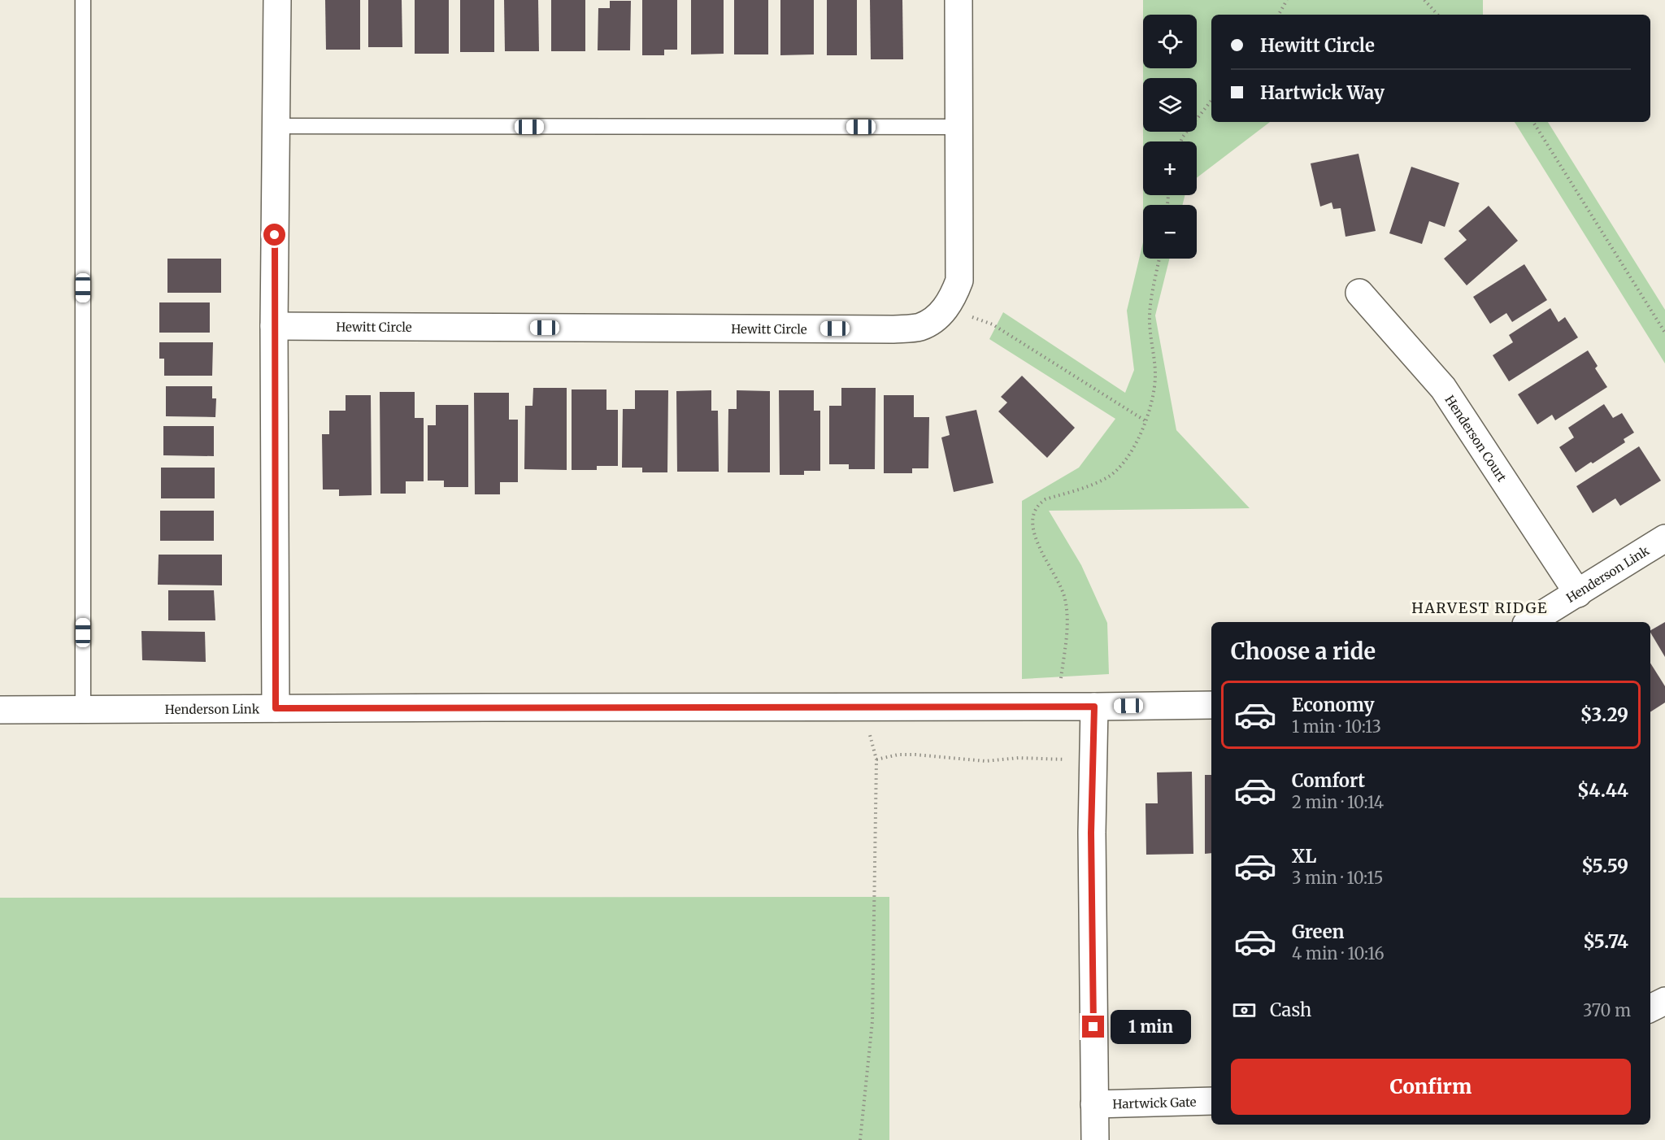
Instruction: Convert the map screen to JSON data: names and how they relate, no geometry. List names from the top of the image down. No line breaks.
{"streets":{"street":["Hewitt Circle","Henderson Court","Henderson Link","Hartwick Gate"]},"crossings":[["Henderson Court","Henderson Link"]],"districts":["HARVEST RIDGE"],"page":{"map_buttons":["+","−"],"banner":["Hewitt Circle","Hartwick Way"],"heading":"Choose a ride","list":[{"name":"Economy","note":"1 min · 10:13","value":"$3.29"},{"name":"Comfort","note":"2 min · 10:14","value":"$4.44"},{"name":"XL","note":"3 min · 10:15","value":"$5.59"},{"name":"Green","note":"4 min · 10:16","value":"$5.74"}],"pay":["Cash","370 m"],"bubble":"1 min","buttons":"Confirm"}}
